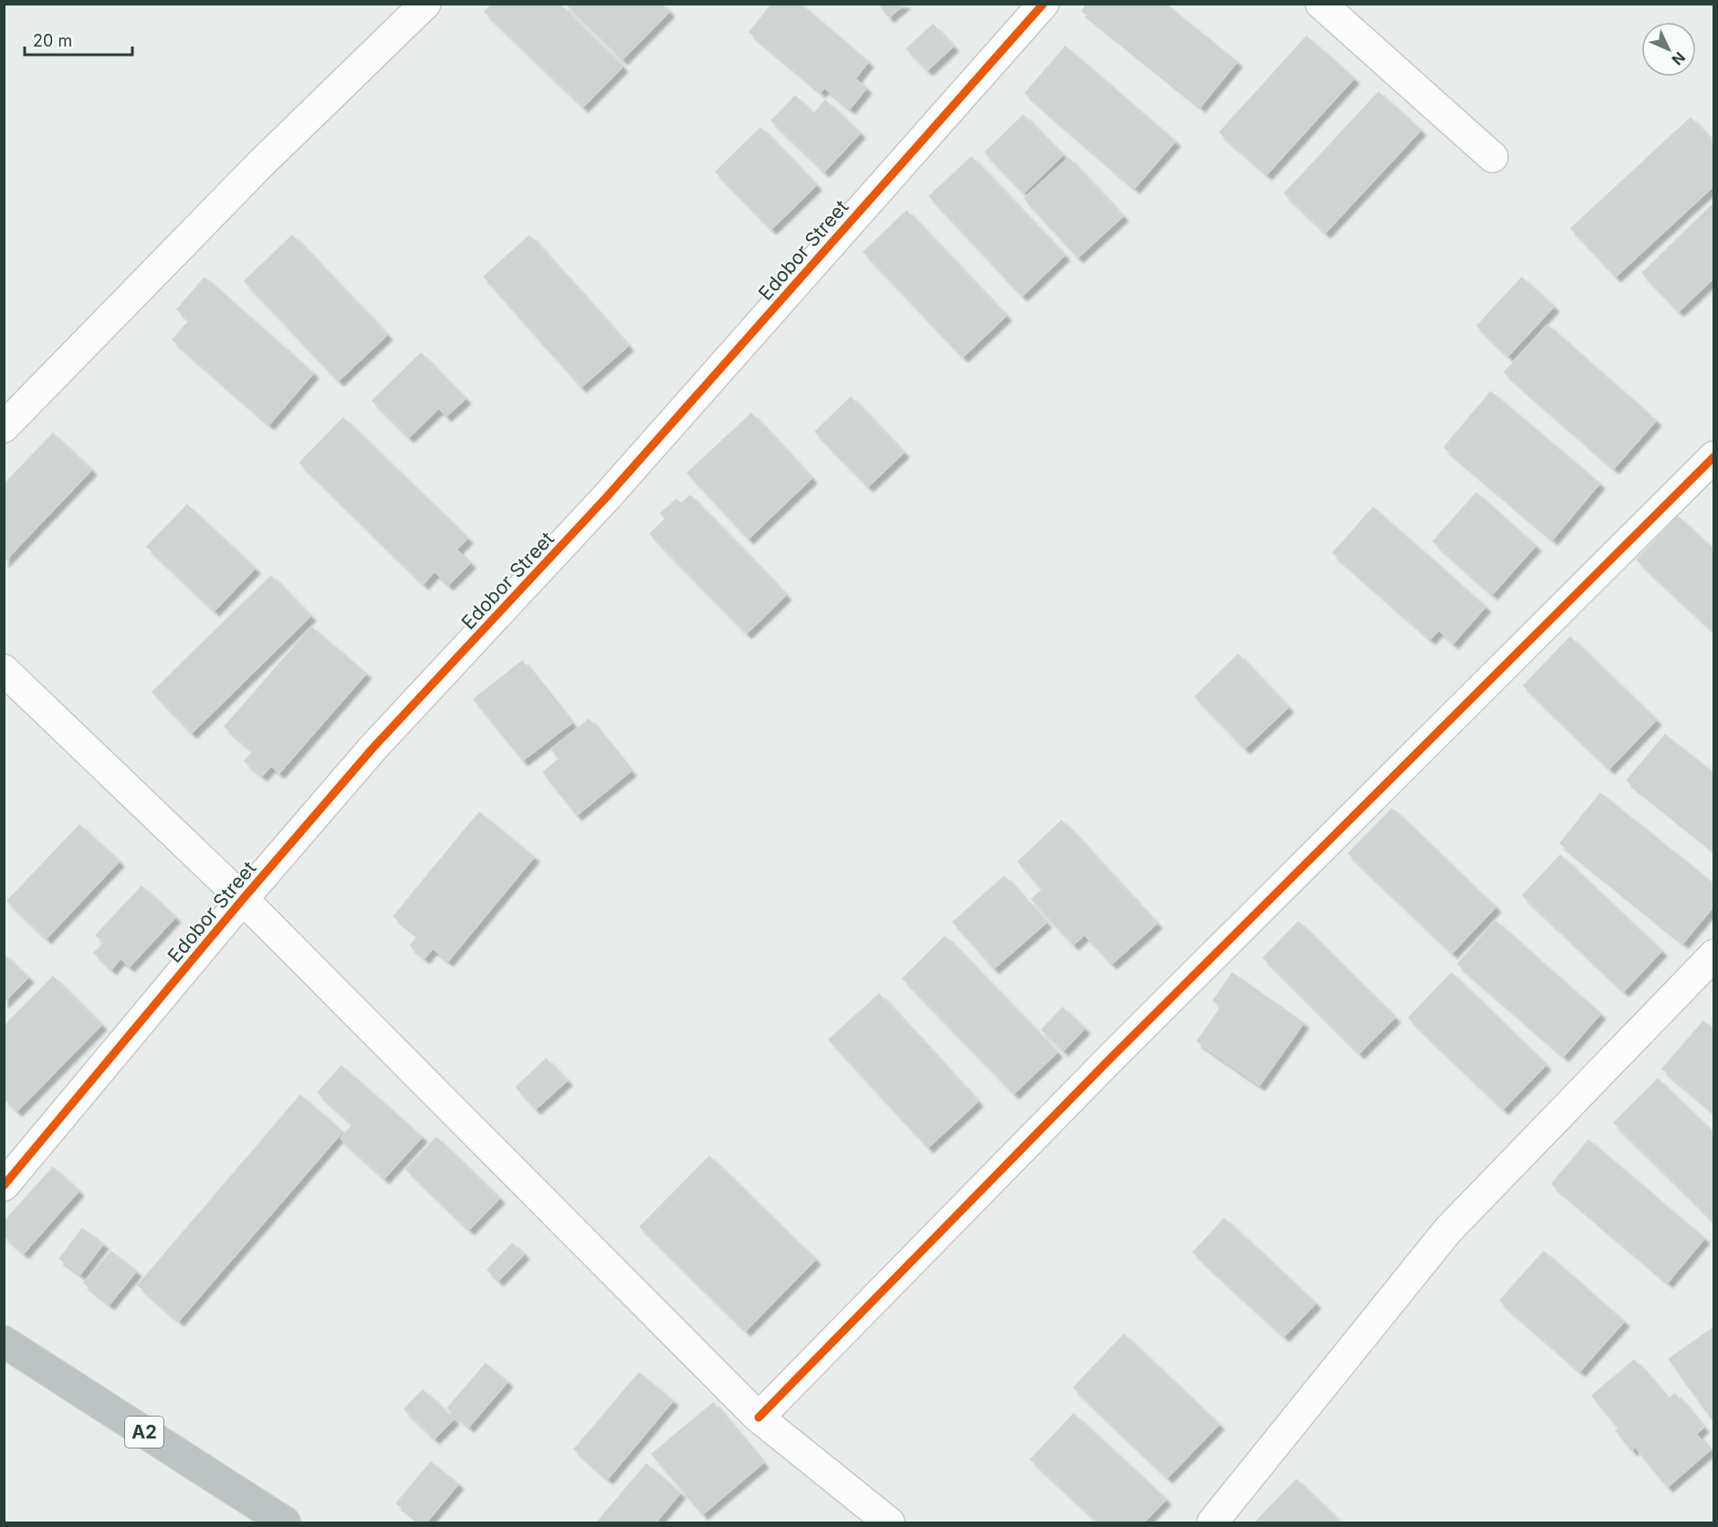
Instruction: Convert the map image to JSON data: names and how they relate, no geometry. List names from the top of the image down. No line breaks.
{"streets":{"highway":["A2"],"street":["Edobor Street"]},"scale_bar":"20 m","north":"bottom right"}
